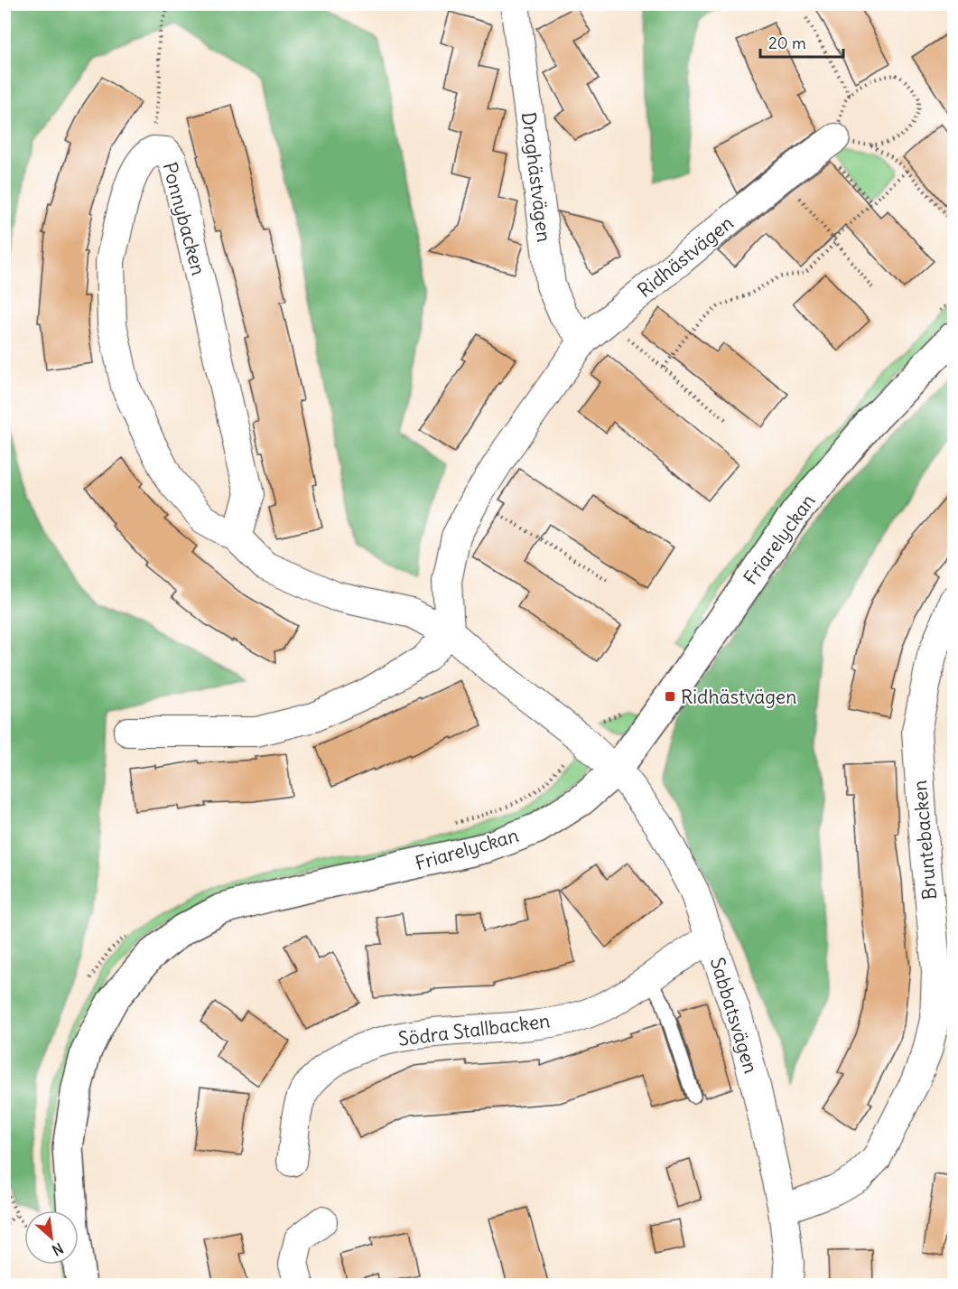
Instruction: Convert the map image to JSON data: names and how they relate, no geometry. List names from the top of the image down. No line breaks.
{"streets":{"street":["Draghästvägen","Ponnybacken","Ridhästvägen","Friarelyckan","Bruntebacken","Sabbatsvägen","Södra Stallbacken"]},"crossings":[["Draghästvägen","Ridhästvägen"],["Ponnybacken","Ridhästvägen"],["Friarelyckan","Sabbatsvägen"],["Bruntebacken","Sabbatsvägen"],["Sabbatsvägen","Södra Stallbacken"]],"places":{"transit":["Ridhästvägen"]},"scale_bar":"20 m","north":"bottom right"}
